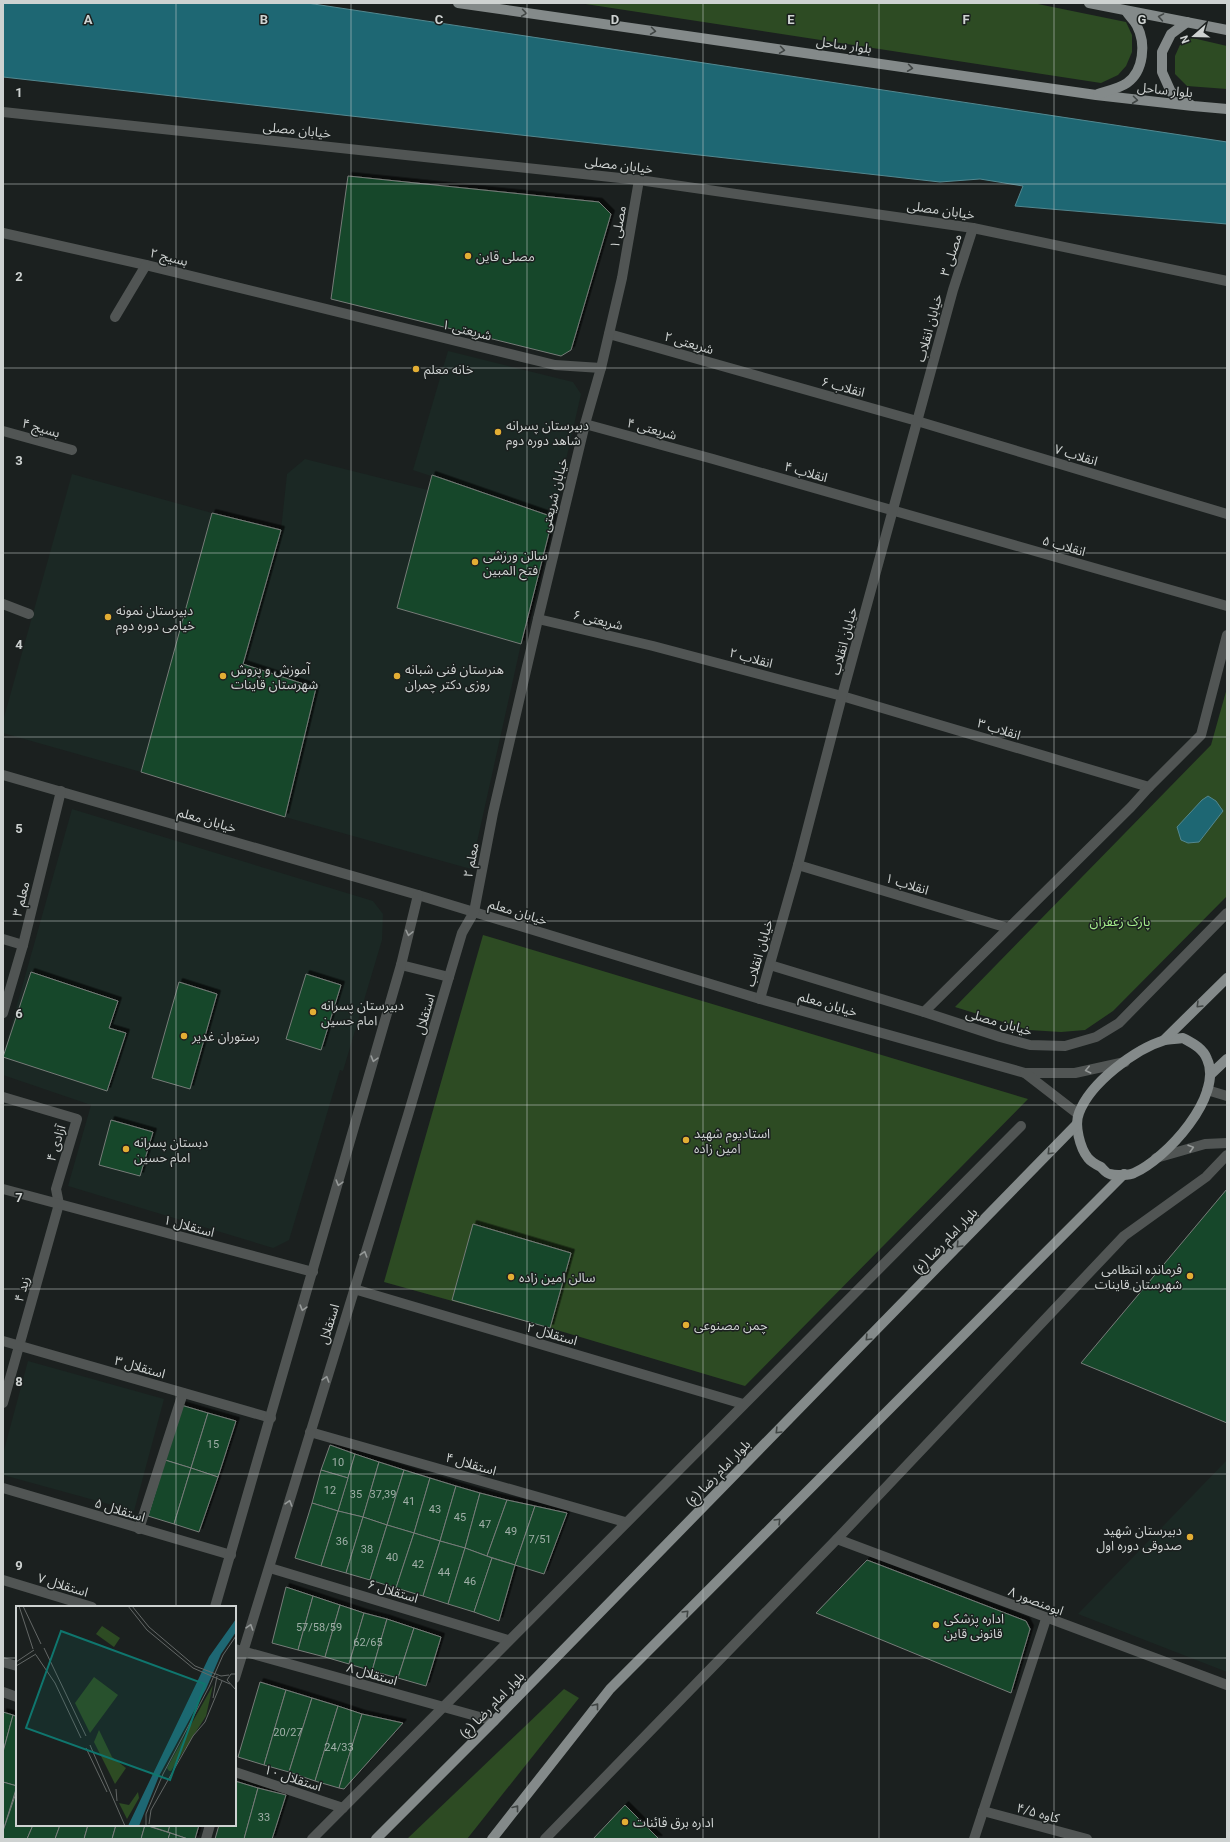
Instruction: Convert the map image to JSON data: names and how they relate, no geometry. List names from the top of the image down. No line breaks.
{"streets":{"main road":["بلوار ساحل","بلوار امام رضا (ع)"],"street":["خیابان مصلی","مصلی ۱","مصلی ۳","بسیج ۲","خیابان انقلاب","شریعتی ۱","شریعتی ۲","انقلاب ۶","بسیج ۴","شریعتی ۴","انقلاب ۷","انقلاب ۴","خیابان شریعتی","انقلاب ۵","شریعتی ۶","انقلاب ۲","انقلاب ۳","خیابان معلم","معلم ۲","انقلاب ۱","معلم ۳","استقلال","آزادی ۴","استقلال ۱","زید ۴","استقلال ۲","استقلال ۳","استقلال ۴","استقلال ۵","استقلال ۷","استقلال ۶","ابومنصور ۸","استقلال ۸","استقلال ۱۰","کاوه ۴/۵"]},"crossings":[["خیابان مصلی","مصلی ۱"],["خیابان مصلی","مصلی ۳"],["خیابان مصلی","خیابان انقلاب"],["مصلی ۱","خیابان شریعتی"],["مصلی ۳","خیابان انقلاب"],["بسیج ۲","شریعتی ۱"],["خیابان انقلاب","انقلاب ۶"],["خیابان انقلاب","انقلاب ۷"],["خیابان انقلاب","انقلاب ۴"],["خیابان انقلاب","انقلاب ۵"],["خیابان انقلاب","انقلاب ۲"],["خیابان انقلاب","انقلاب ۳"],["خیابان انقلاب","خیابان معلم"],["خیابان انقلاب","انقلاب ۱"],["شریعتی ۱","خیابان شریعتی"],["شریعتی ۲","انقلاب ۶"],["شریعتی ۲","خیابان شریعتی"],["انقلاب ۶","انقلاب ۷"],["شریعتی ۴","انقلاب ۴"],["شریعتی ۴","خیابان شریعتی"],["انقلاب ۴","انقلاب ۵"],["خیابان شریعتی","شریعتی ۶"],["خیابان شریعتی","معلم ۲"],["شریعتی ۶","انقلاب ۲"],["انقلاب ۲","انقلاب ۳"],["خیابان معلم","معلم ۲"],["خیابان معلم","معلم ۳"],["خیابان معلم","استقلال"],["معلم ۲","استقلال"],["استقلال","استقلال ۲"],["استقلال","استقلال ۴"],["استقلال","استقلال ۶"],["استقلال","استقلال ۸"],["آزادی ۴","استقلال ۱"],["آزادی ۴","زید ۴"],["استقلال ۱","زید ۴"],["بلوار امام رضا (ع)","استقلال ۸"],["زید ۴","استقلال ۳"]],"one_way":["بلوار ساحل"],"parks":["پارک زعفران"],"places":["مصلی قاین","خانه معلم","دبیرستان پسرانه شاهد دوره دوم","سالن ورزشی فتح المبین","دبیرستان نمونه خیامی دوره دوم","آموزش و پروش شهرستان قاینات","هنرستان فنی شبانه روزی دکتر چمران","دبیرستان پسرانه امام حسین","رستوران غدیر","استادیوم شهید امین زاده","دبستان پسرانه امام حسین","فرمانده انتظامی شهرستان قاینات","سالن امین زاده","چمن مصنوعی","دبیرستان شهید صدوقی دوره اول","اداره پزشکی قانونی قاین","اداره برق قائنات"],"house_numbers":["15","10","12","35","37,39","41","43","45","47","49","7/51","36","38","40","42","44","46","57/58/59","62/65","20/27","24/33","33"],"north":"left","grid":{"columns":["A","B","C","D","E","F","G"],"rows":["1","2","3","4","5","6","7","8","9"]}}
